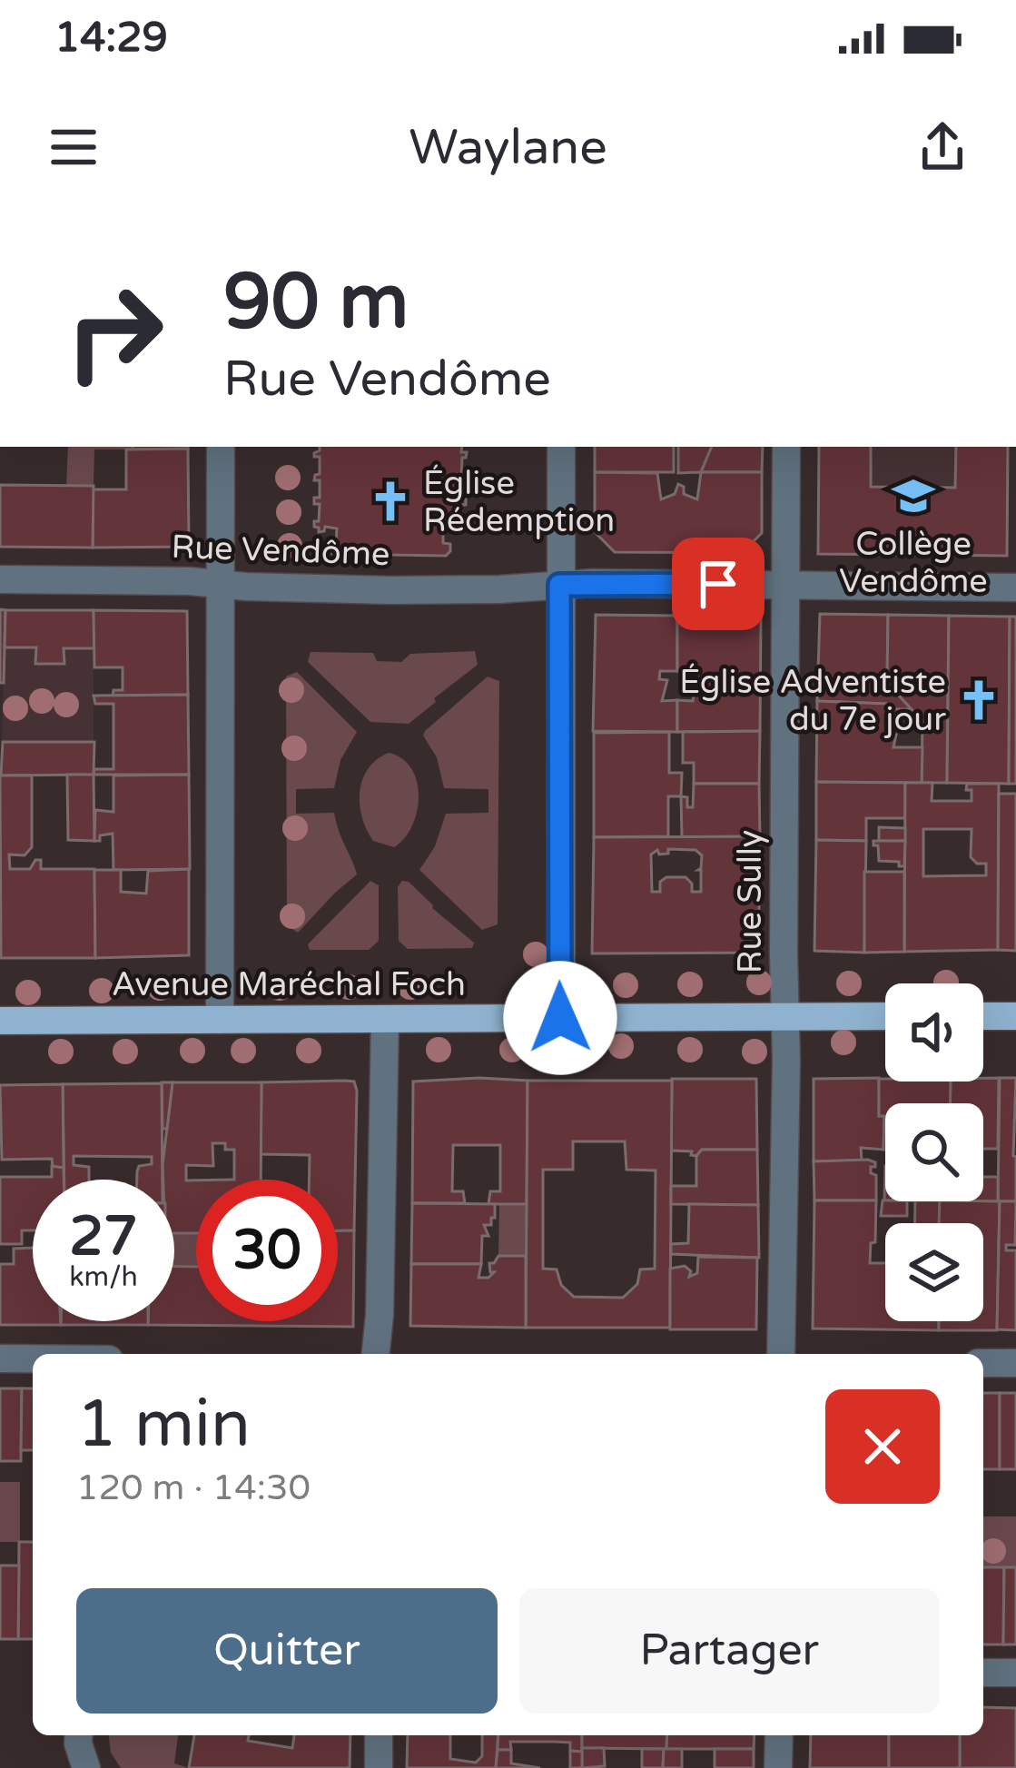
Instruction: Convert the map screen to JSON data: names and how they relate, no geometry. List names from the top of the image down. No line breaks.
{"streets":{"main road":["Avenue Maréchal Foch"],"street":["Rue Vendôme","Rue Sully"]},"crossings":[["Rue Vendôme","Rue Sully"],["Rue Sully","Avenue Maréchal Foch"]],"places":{"school or university":["Collège Vendôme"],"church":["Église Rédemption","Église Adventiste du 7e jour"]},"page":{"status":"14:29","header":"Waylane","turn":["90 m","Rue Vendôme"],"speed":"27 km/h","limit":"30","heading":["1 min","120 m · 14:30"],"buttons":["Quitter","Partager"]}}
